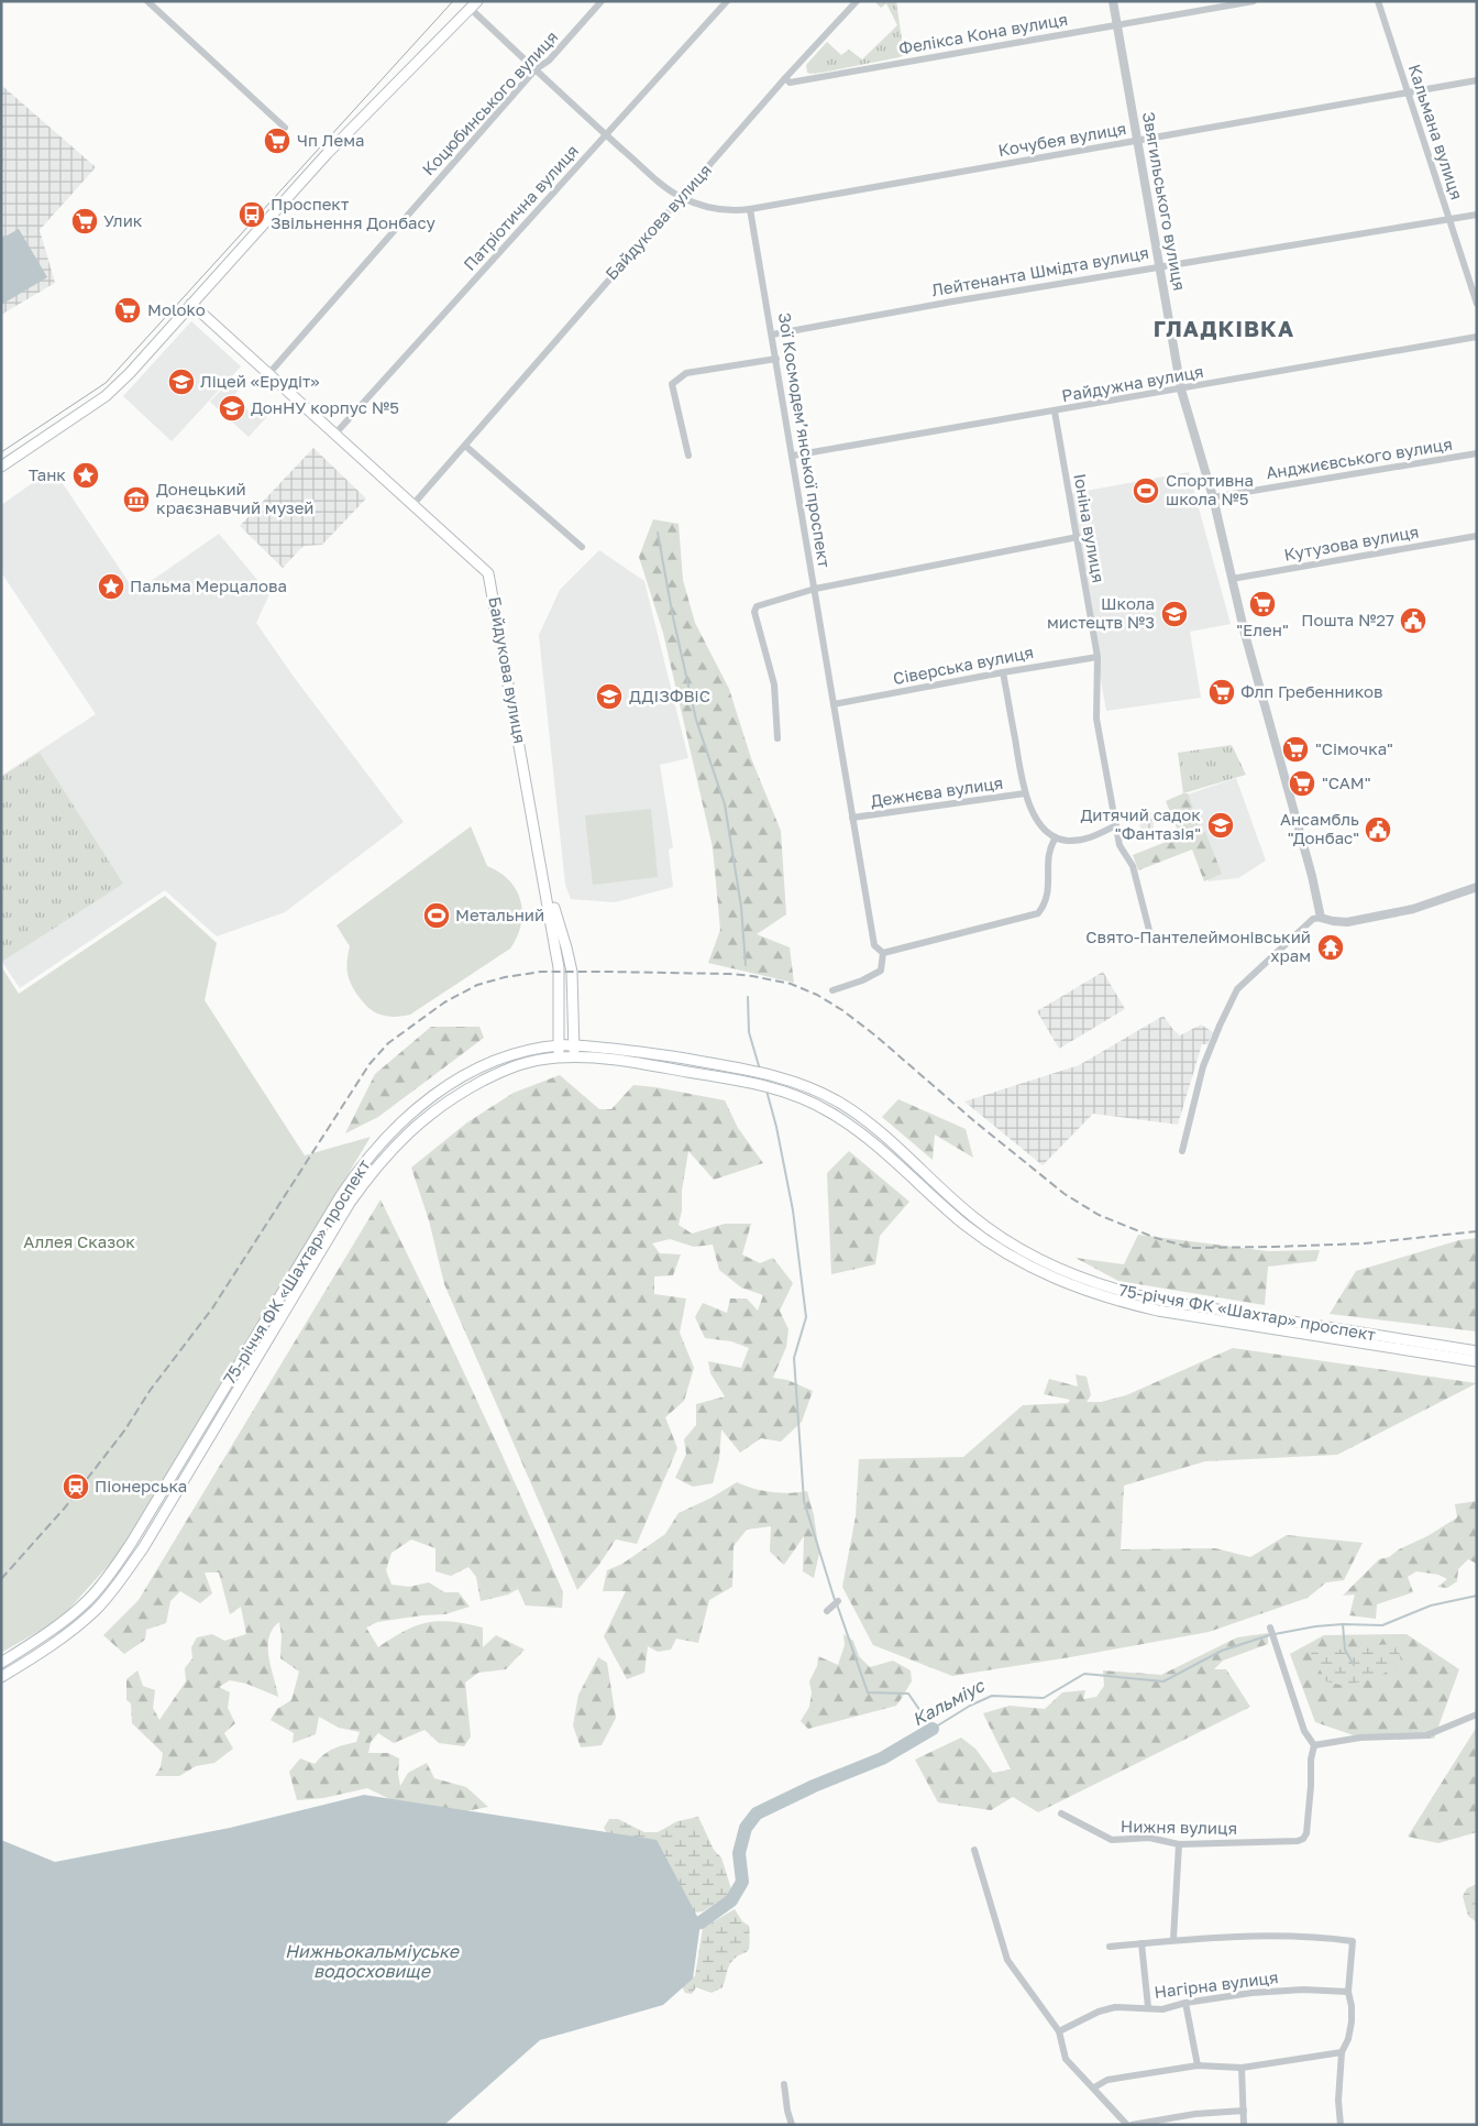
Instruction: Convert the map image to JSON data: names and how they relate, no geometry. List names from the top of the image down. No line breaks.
{"streets":{"main road":["Байдукова вулиця","75-річчя ФК «Шахтар» проспект"],"street":["Фелікса Кона вулиця","Коцюбинського вулиця","Кальмана вулиця","Кочубея вулиця","Звягильського вулиця","Патріотична вулиця","Лейтенанта Шмідта вулиця","Райдужна вулиця","Зої Космодем’янської проспект","Анджиєвського вулиця","Іоніна вулиця","Кутузова вулиця","Сіверська вулиця","Дежнєва вулиця","Нижня вулиця","Нагірна вулиця"]},"crossings":[["Фелікса Кона вулиця","Звягильського вулиця"],["Фелікса Кона вулиця","Байдукова вулиця"],["Коцюбинського вулиця","Байдукова вулиця"],["Кальмана вулиця","Кочубея вулиця"],["Кальмана вулиця","Лейтенанта Шмідта вулиця"],["Кочубея вулиця","Звягильського вулиця"],["Кочубея вулиця","Зої Космодем’янської проспект"],["Звягильського вулиця","Лейтенанта Шмідта вулиця"],["Звягильського вулиця","Райдужна вулиця"],["Звягильського вулиця","Анджиєвського вулиця"],["Звягильського вулиця","Кутузова вулиця"],["Патріотична вулиця","Байдукова вулиця"],["Лейтенанта Шмідта вулиця","Зої Космодем’янської проспект"],["Райдужна вулиця","Зої Космодем’янської проспект"],["Райдужна вулиця","Іоніна вулиця"],["Зої Космодем’янської проспект","Сіверська вулиця"],["Зої Космодем’янської проспект","Дежнєва вулиця"],["Іоніна вулиця","Сіверська вулиця"]],"districts":["ГЛАДКІВКА"],"water":["Кальміус","Нижньокальміуське водосховище"],"parks":["Аллея Сказок"],"places":{"supermarket":["Чп Лема","Улик","Moloko","\"Елен\"","Флп Гребенников","\"Сімочка\"","\"САМ\""],"bus stop":["Проспект Звільнення Донбасу"],"school or university":["Ліцей «Ерудіт»","ДонНУ корпус №5","Школа мистецтв №3","ДДІЗФВіС","Дитячий садок \"Фантазія\""],"place":["Танк","Пальма Мерцалова"],"sports":["Спортивна школа №5","Метальний"],"museum":["Донецький краєзнавчий музей"],"public building":["Пошта №27","Ансамбль \"Донбас\""],"temple":["Свято-Пантелеймонівський храм"],"station":["Піонерська"]}}
